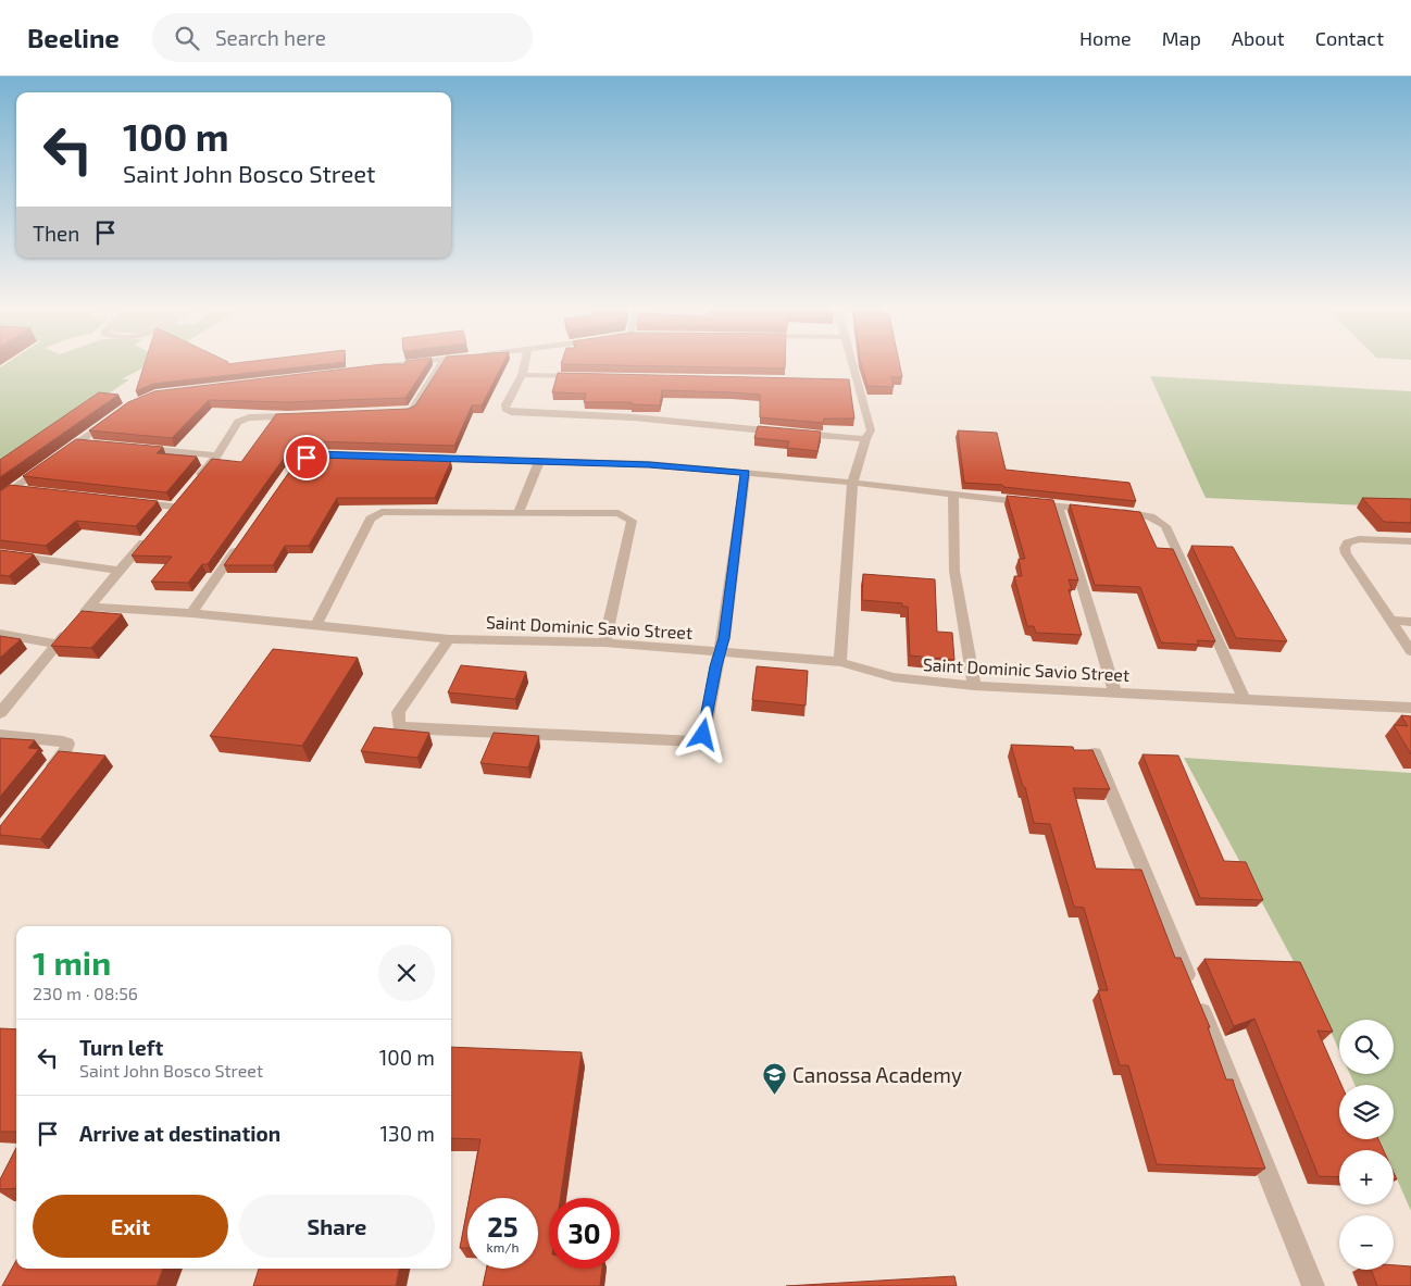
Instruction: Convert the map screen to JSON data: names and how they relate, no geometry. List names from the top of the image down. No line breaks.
{"streets":{"street":["Saint Dominic Savio Street"]},"places":{"school or university":["Canossa Academy"]},"page":{"header":"Beeline","search":"Search here","nav":["Home","Map","About","Contact"],"turn":["100 m","Saint John Bosco Street"],"then":"Then","heading":["1 min","230 m · 08:56"],"list":[{"name":"Turn left","note":"Saint John Bosco Street","value":"100 m"},{"name":"Arrive at destination","value":"130 m"}],"map_buttons":["+","−"],"buttons":["Exit","Share"],"speed":"25 km/h","limit":"30"}}
